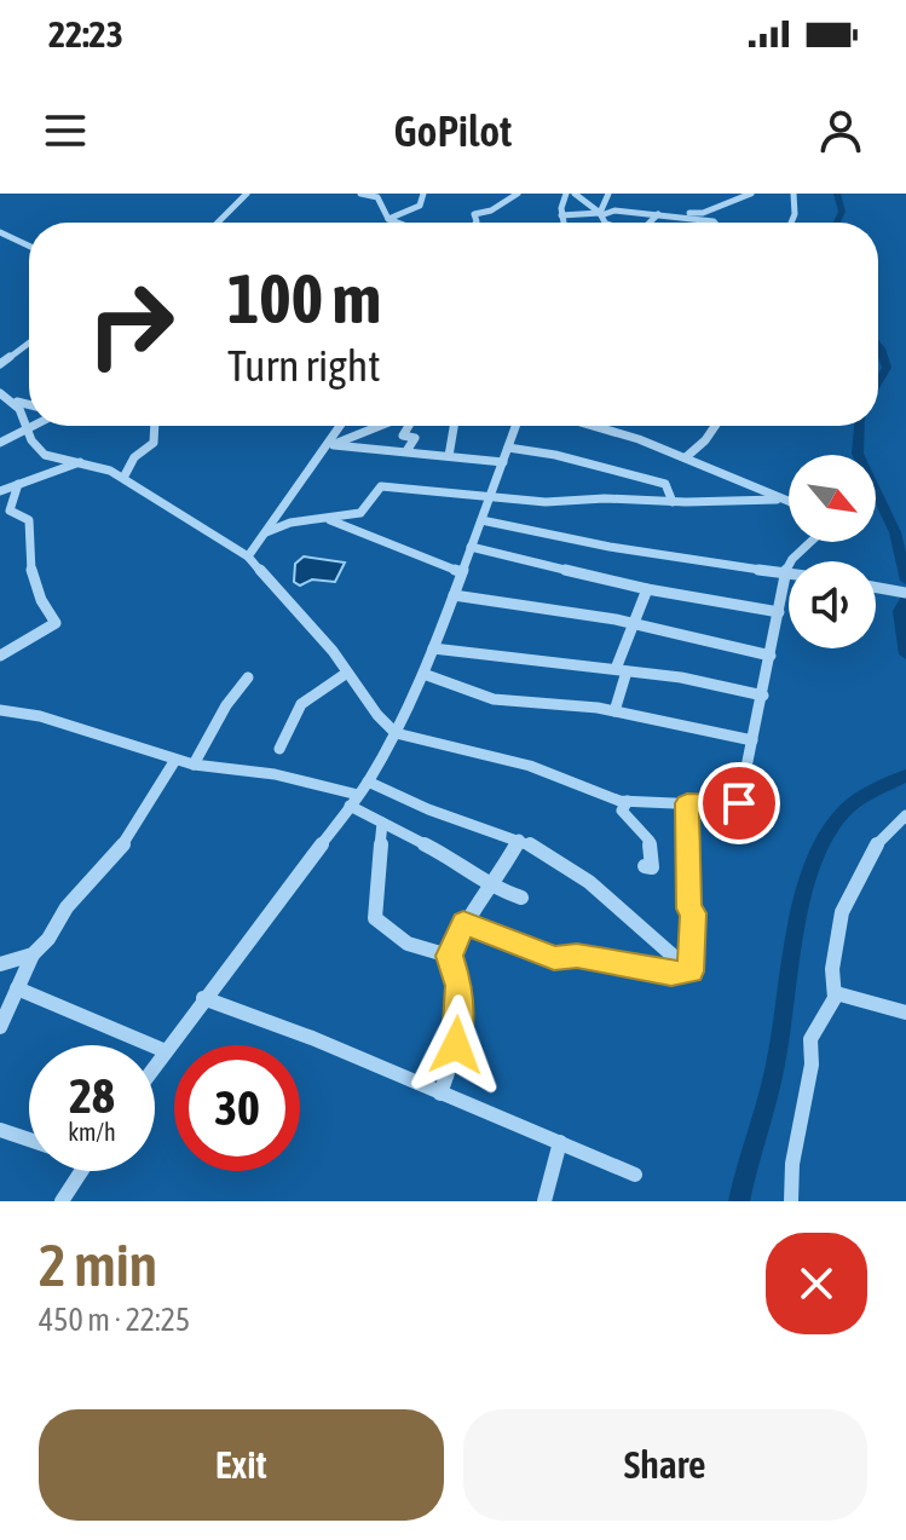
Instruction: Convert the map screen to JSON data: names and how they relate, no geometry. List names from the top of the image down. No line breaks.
{"north":"bottom right","page":{"status":"22:23","header":"GoPilot","turn":["100 m","Turn right"],"speed":"28 km/h","limit":"30","heading":["2 min","450 m · 22:25"],"buttons":["Exit","Share"]}}
